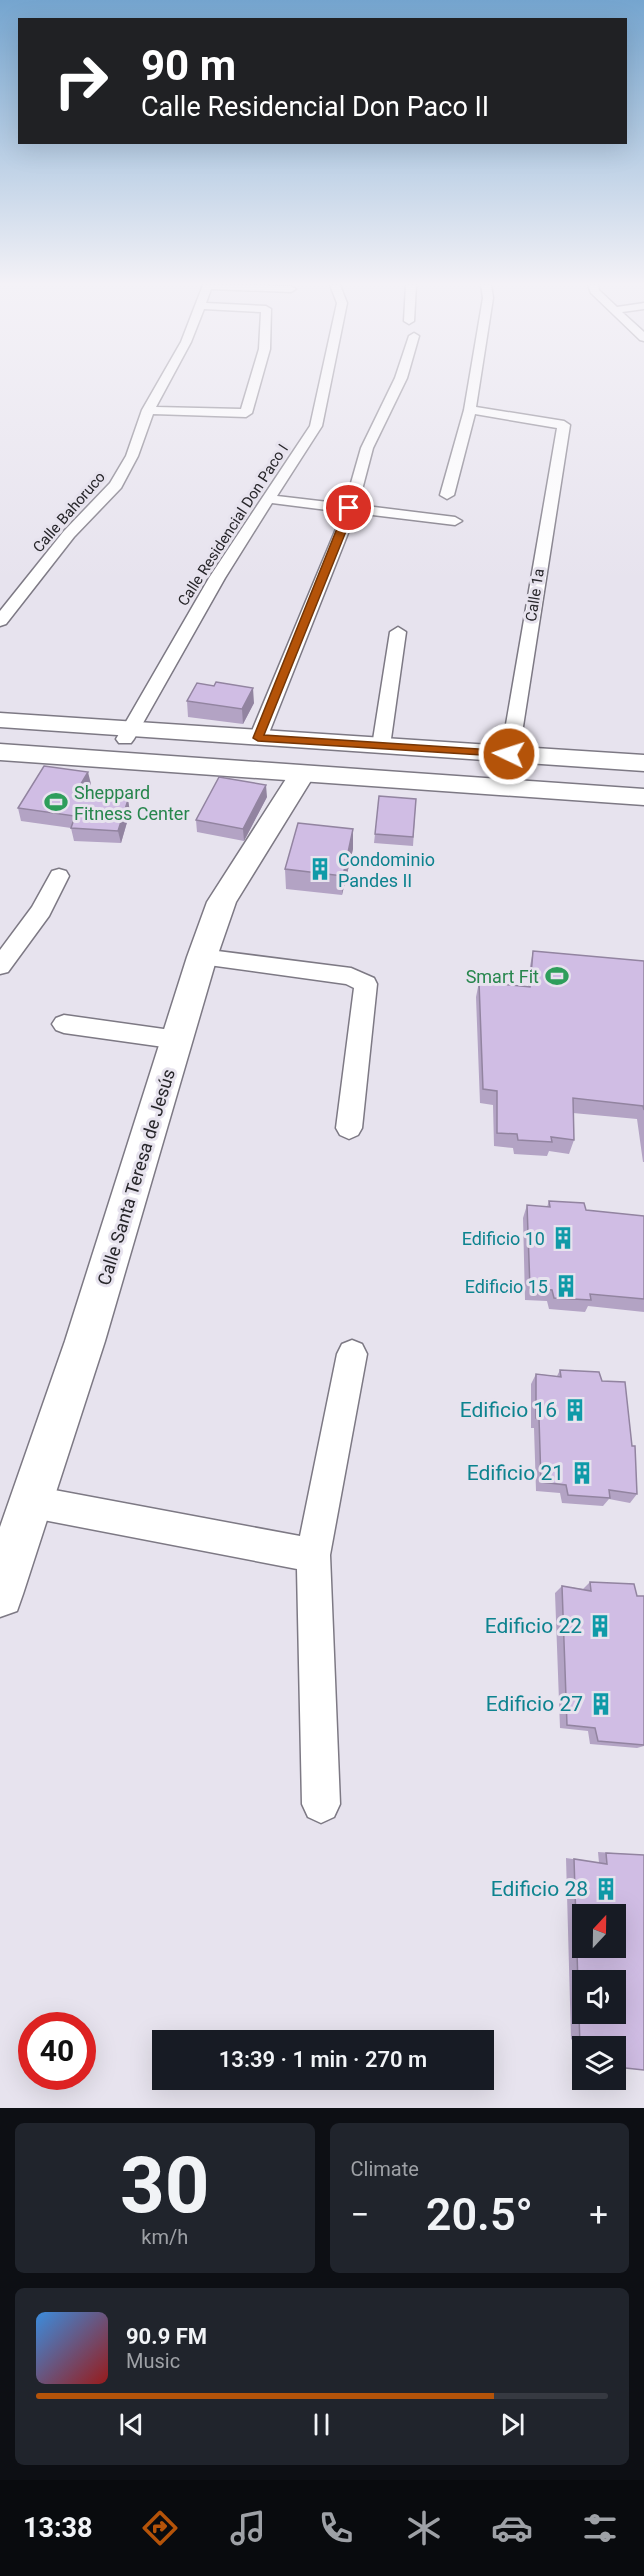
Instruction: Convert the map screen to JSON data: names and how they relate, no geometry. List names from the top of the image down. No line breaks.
{"streets":{"street":["Calle Bahoruco","Calle Residencial Don Paco I","Calle 1a","Calle Santa Teresa de Jesús"]},"places":{"sports":["Sheppard Fitness Center","Smart Fit"],"building":["Condominio Pandes II","Edificio 10","Edificio 15","Edificio 16","Edificio 21","Edificio 22","Edificio 27","Edificio 28"]},"north":"top","page":{"turn":["90 m","Calle Residencial Don Paco II"],"limit":"40","trip":"13:39 · 1 min · 270 m","tile":[["30","km/h"],"Climate"],"heat":["−","20.5°","+"],"song":["90.9 FM","Music"],"tabs":"13:38"}}
